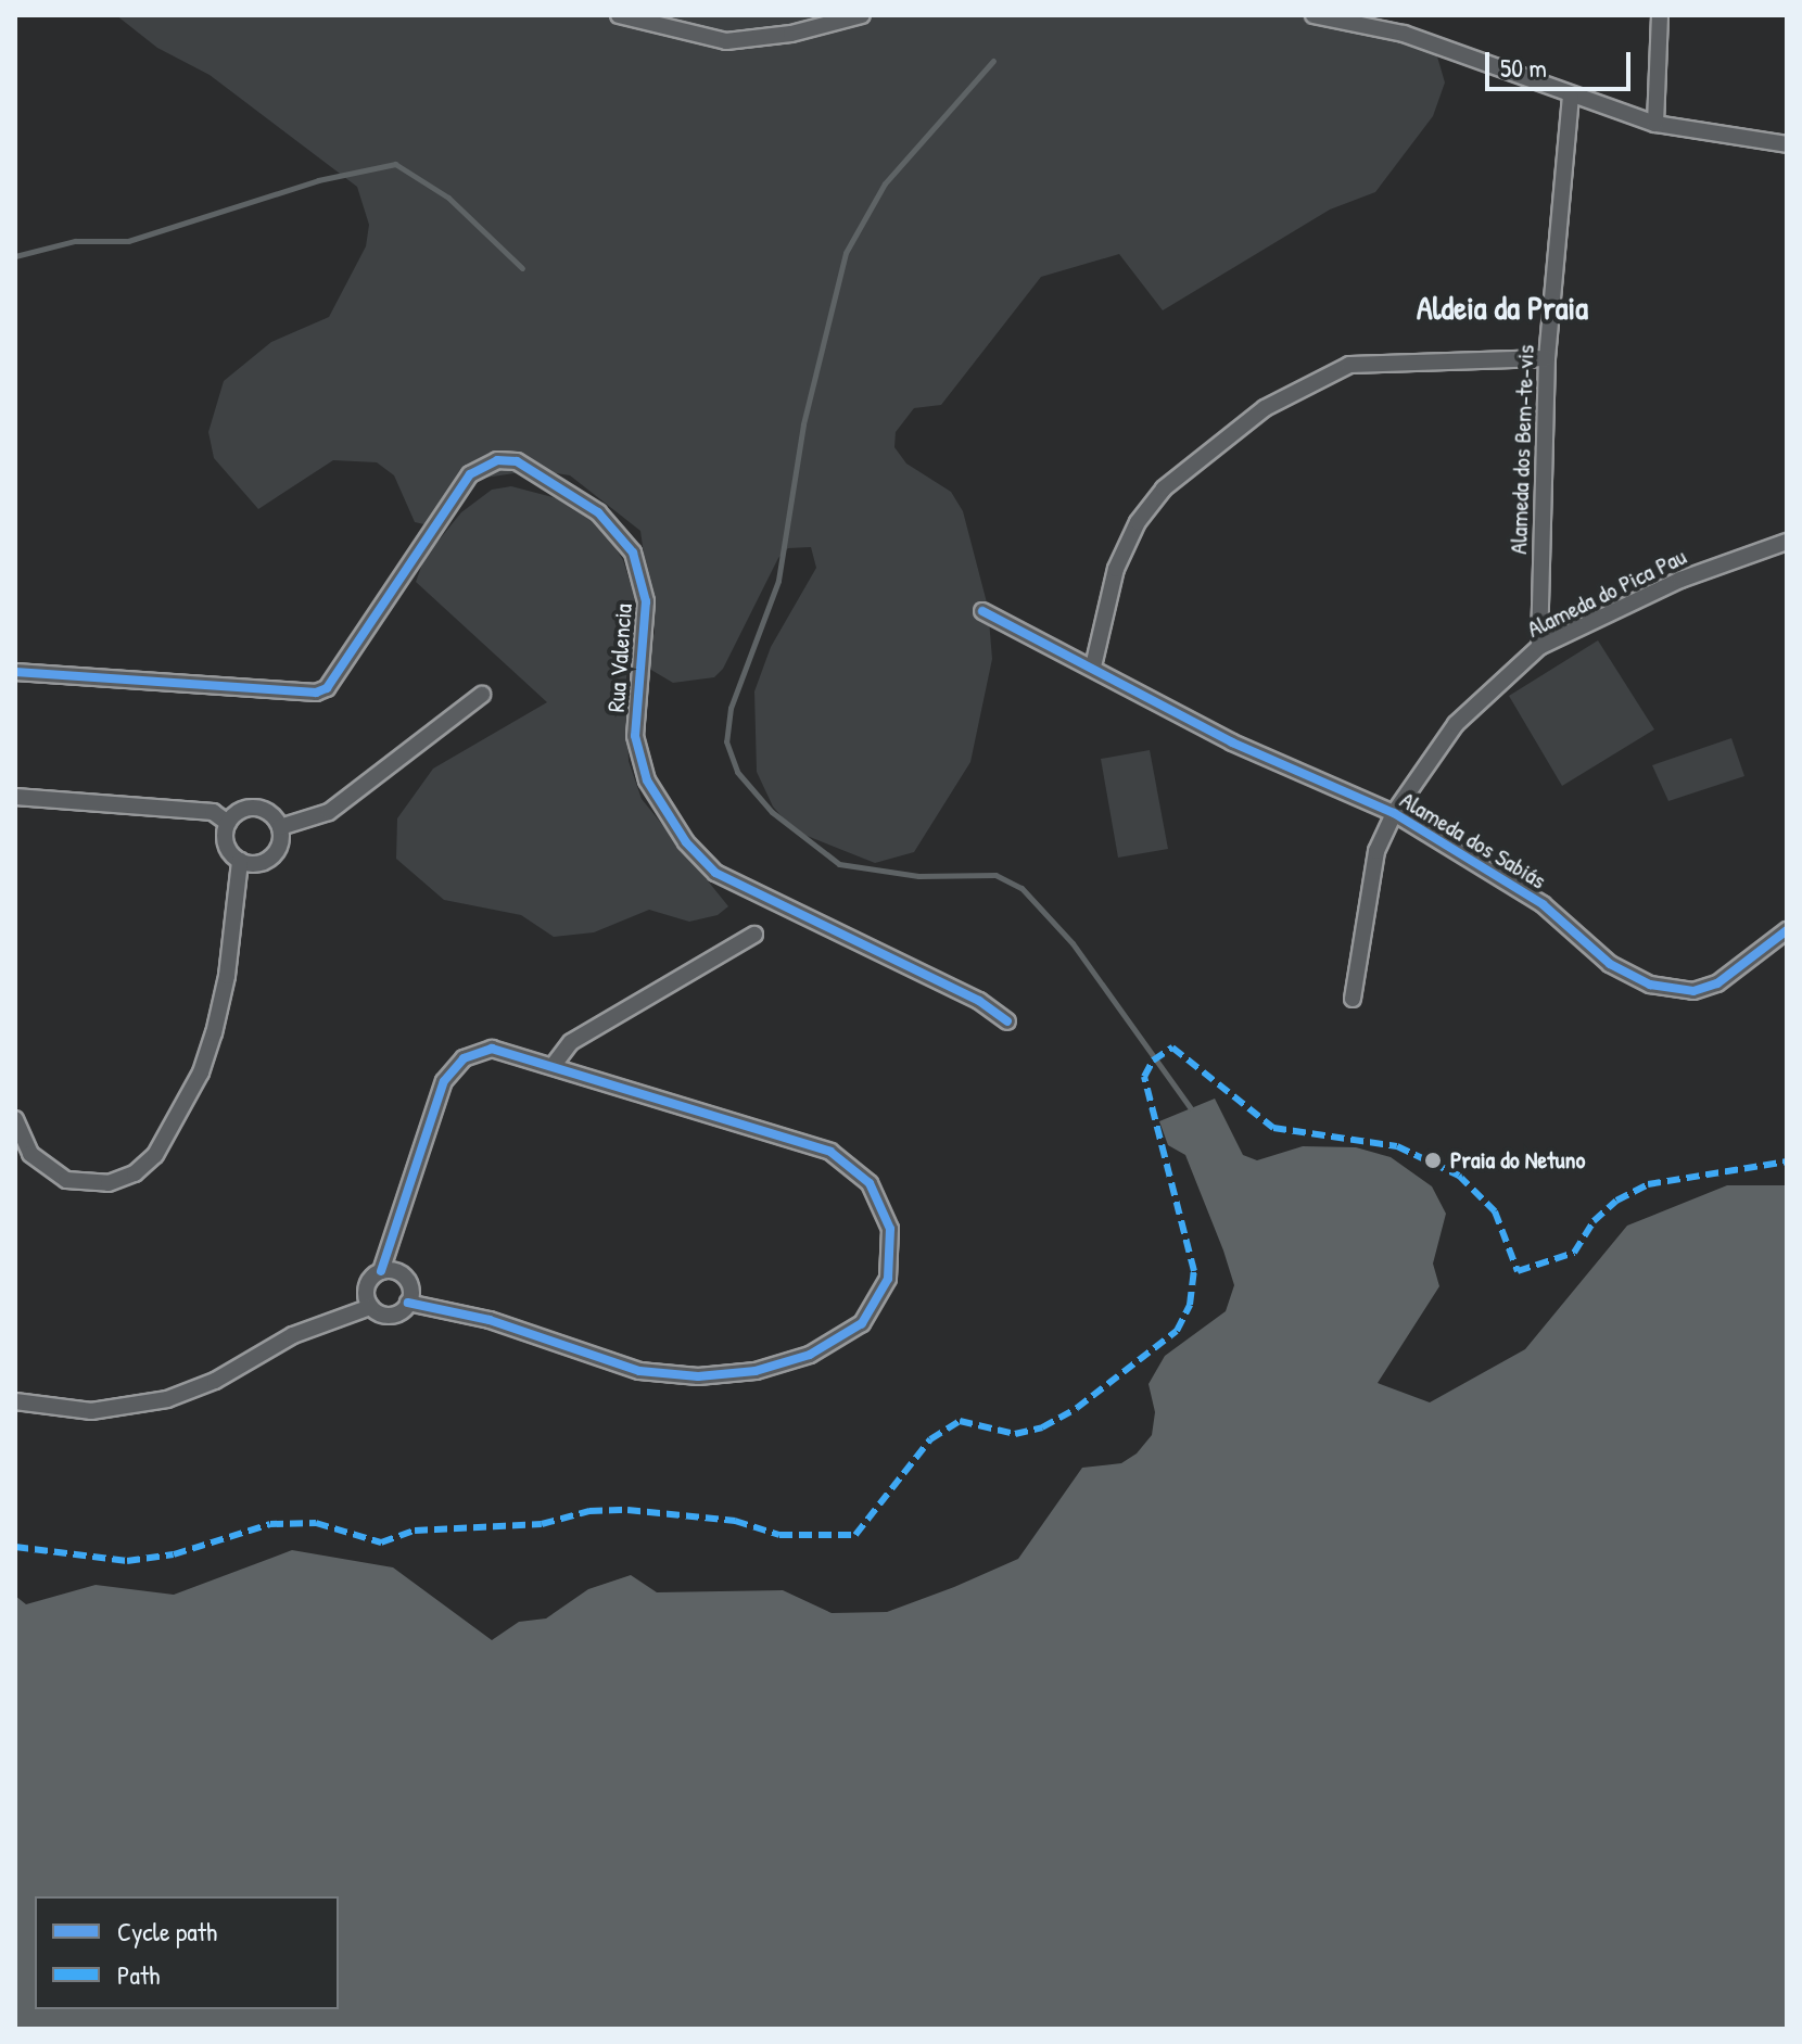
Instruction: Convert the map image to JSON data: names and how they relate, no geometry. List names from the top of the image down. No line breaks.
{"streets":{"street":["Alameda dos Bem-te-vis","Alameda do Pica Pau","Rua Valencia","Alameda dos Sabiás"]},"crossings":[["Alameda dos Bem-te-vis","Alameda do Pica Pau"],["Alameda do Pica Pau","Alameda dos Sabiás"]],"districts":["Aldeia da Praia"],"places":["Praia do Netuno"],"legend":["Cycle path","Path"],"scale_bar":"50 m"}
